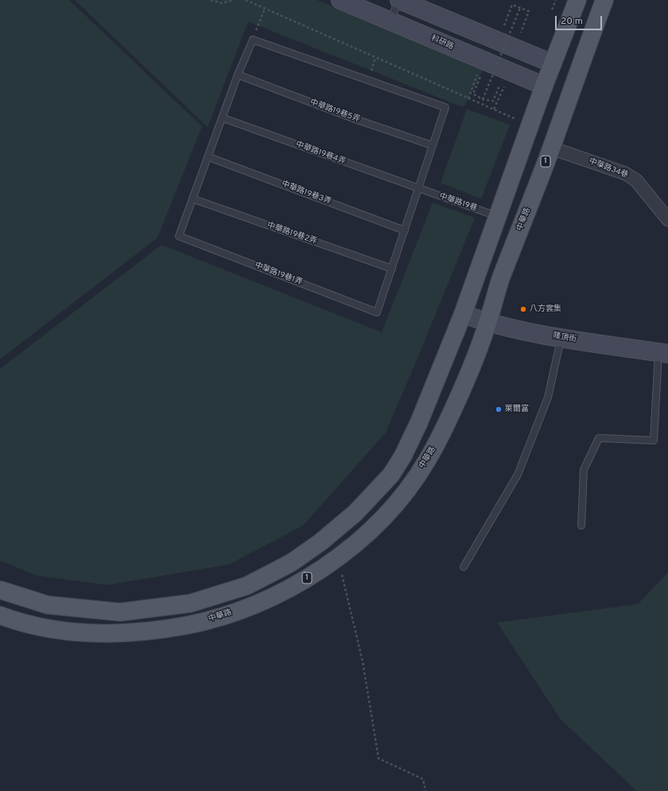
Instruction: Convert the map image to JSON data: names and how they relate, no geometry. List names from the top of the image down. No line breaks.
{"streets":{"main road":["1","中華路"],"street":["科研路","中華路34巷","隆頂街"],"lane":["中華路19巷5弄","中華路19巷4弄","中華路19巷3弄","中華路19巷","中華路19巷2弄","中華路19巷1弄"]},"crossings":[["中華路19巷4弄","中華路19巷"],["中華路34巷","中華路"],["中華路","隆頂街"],["中華路19巷2弄","中華路19巷1弄"]],"places":["八方雲集","萊爾富"],"scale_bar":"20 m"}
